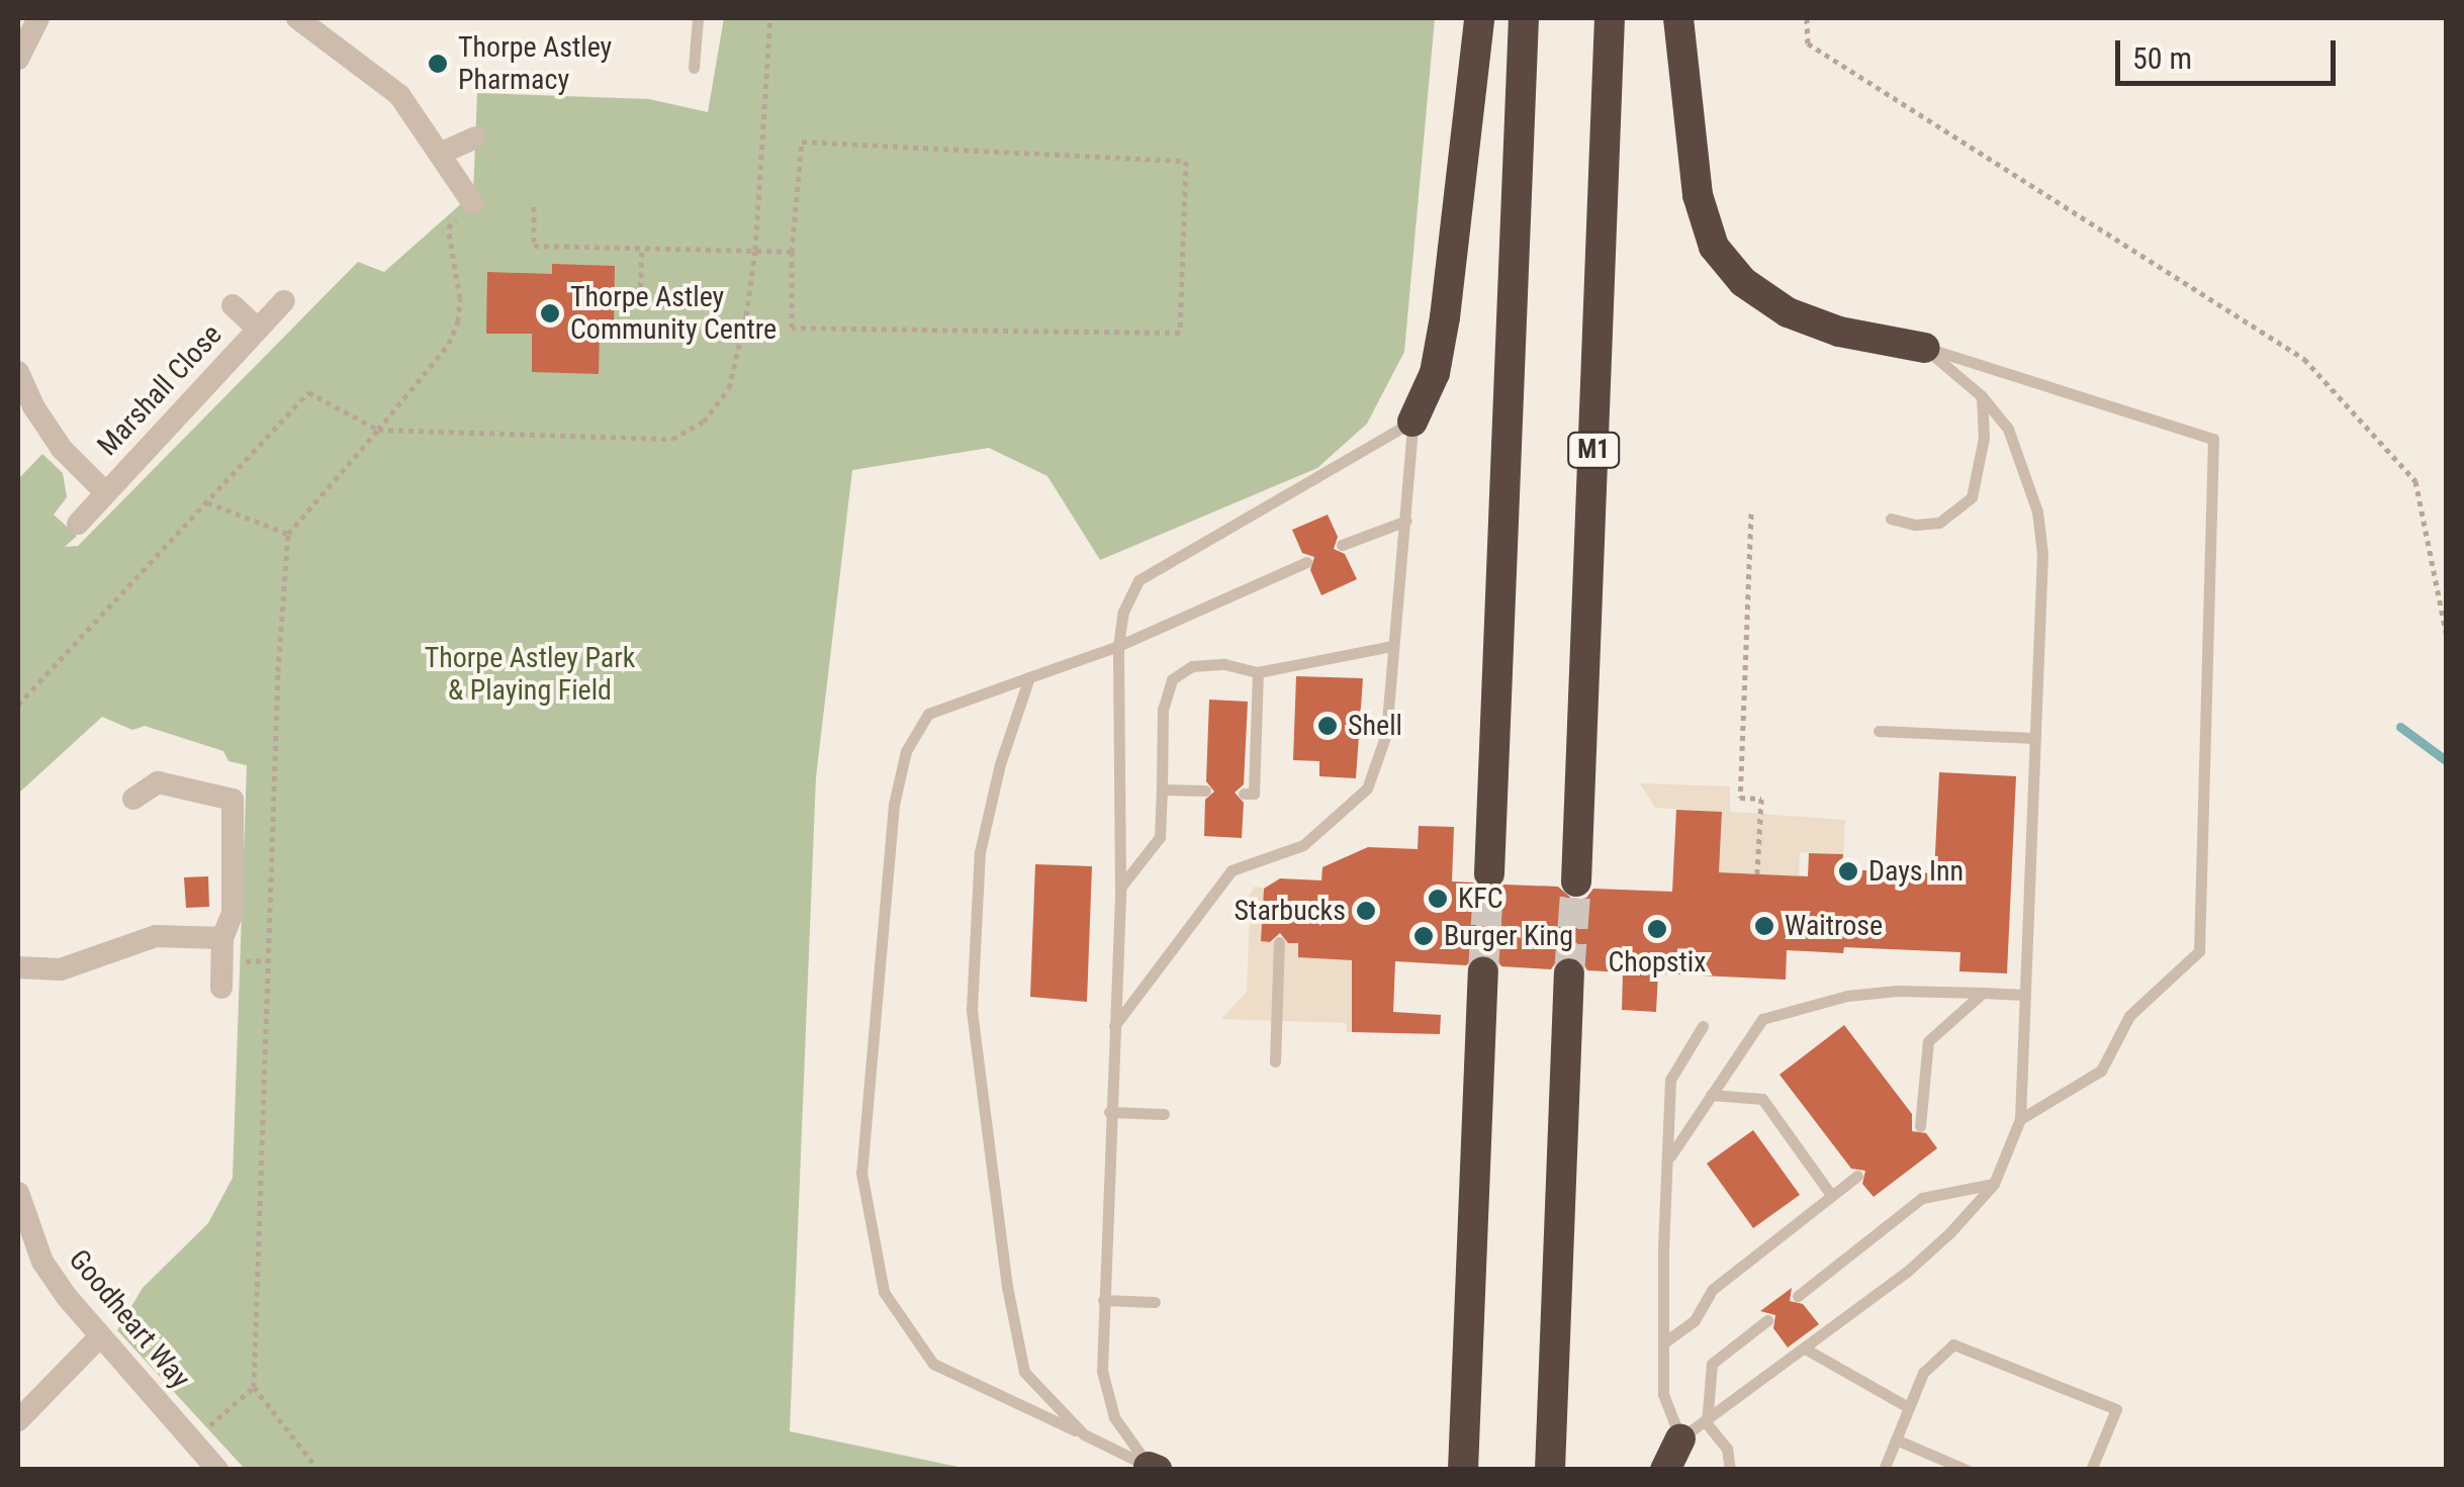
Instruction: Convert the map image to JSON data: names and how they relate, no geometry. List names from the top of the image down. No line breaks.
{"streets":{"highway":["M1"],"street":["Marshall Close","Goodheart Way"]},"parks":["Thorpe Astley Park & Playing Field"],"places":["Thorpe Astley Pharmacy","Thorpe Astley Community Centre","Shell","Days Inn","KFC","Starbucks","Waitrose","Chopstix","Burger King"],"scale_bar":"50 m"}
